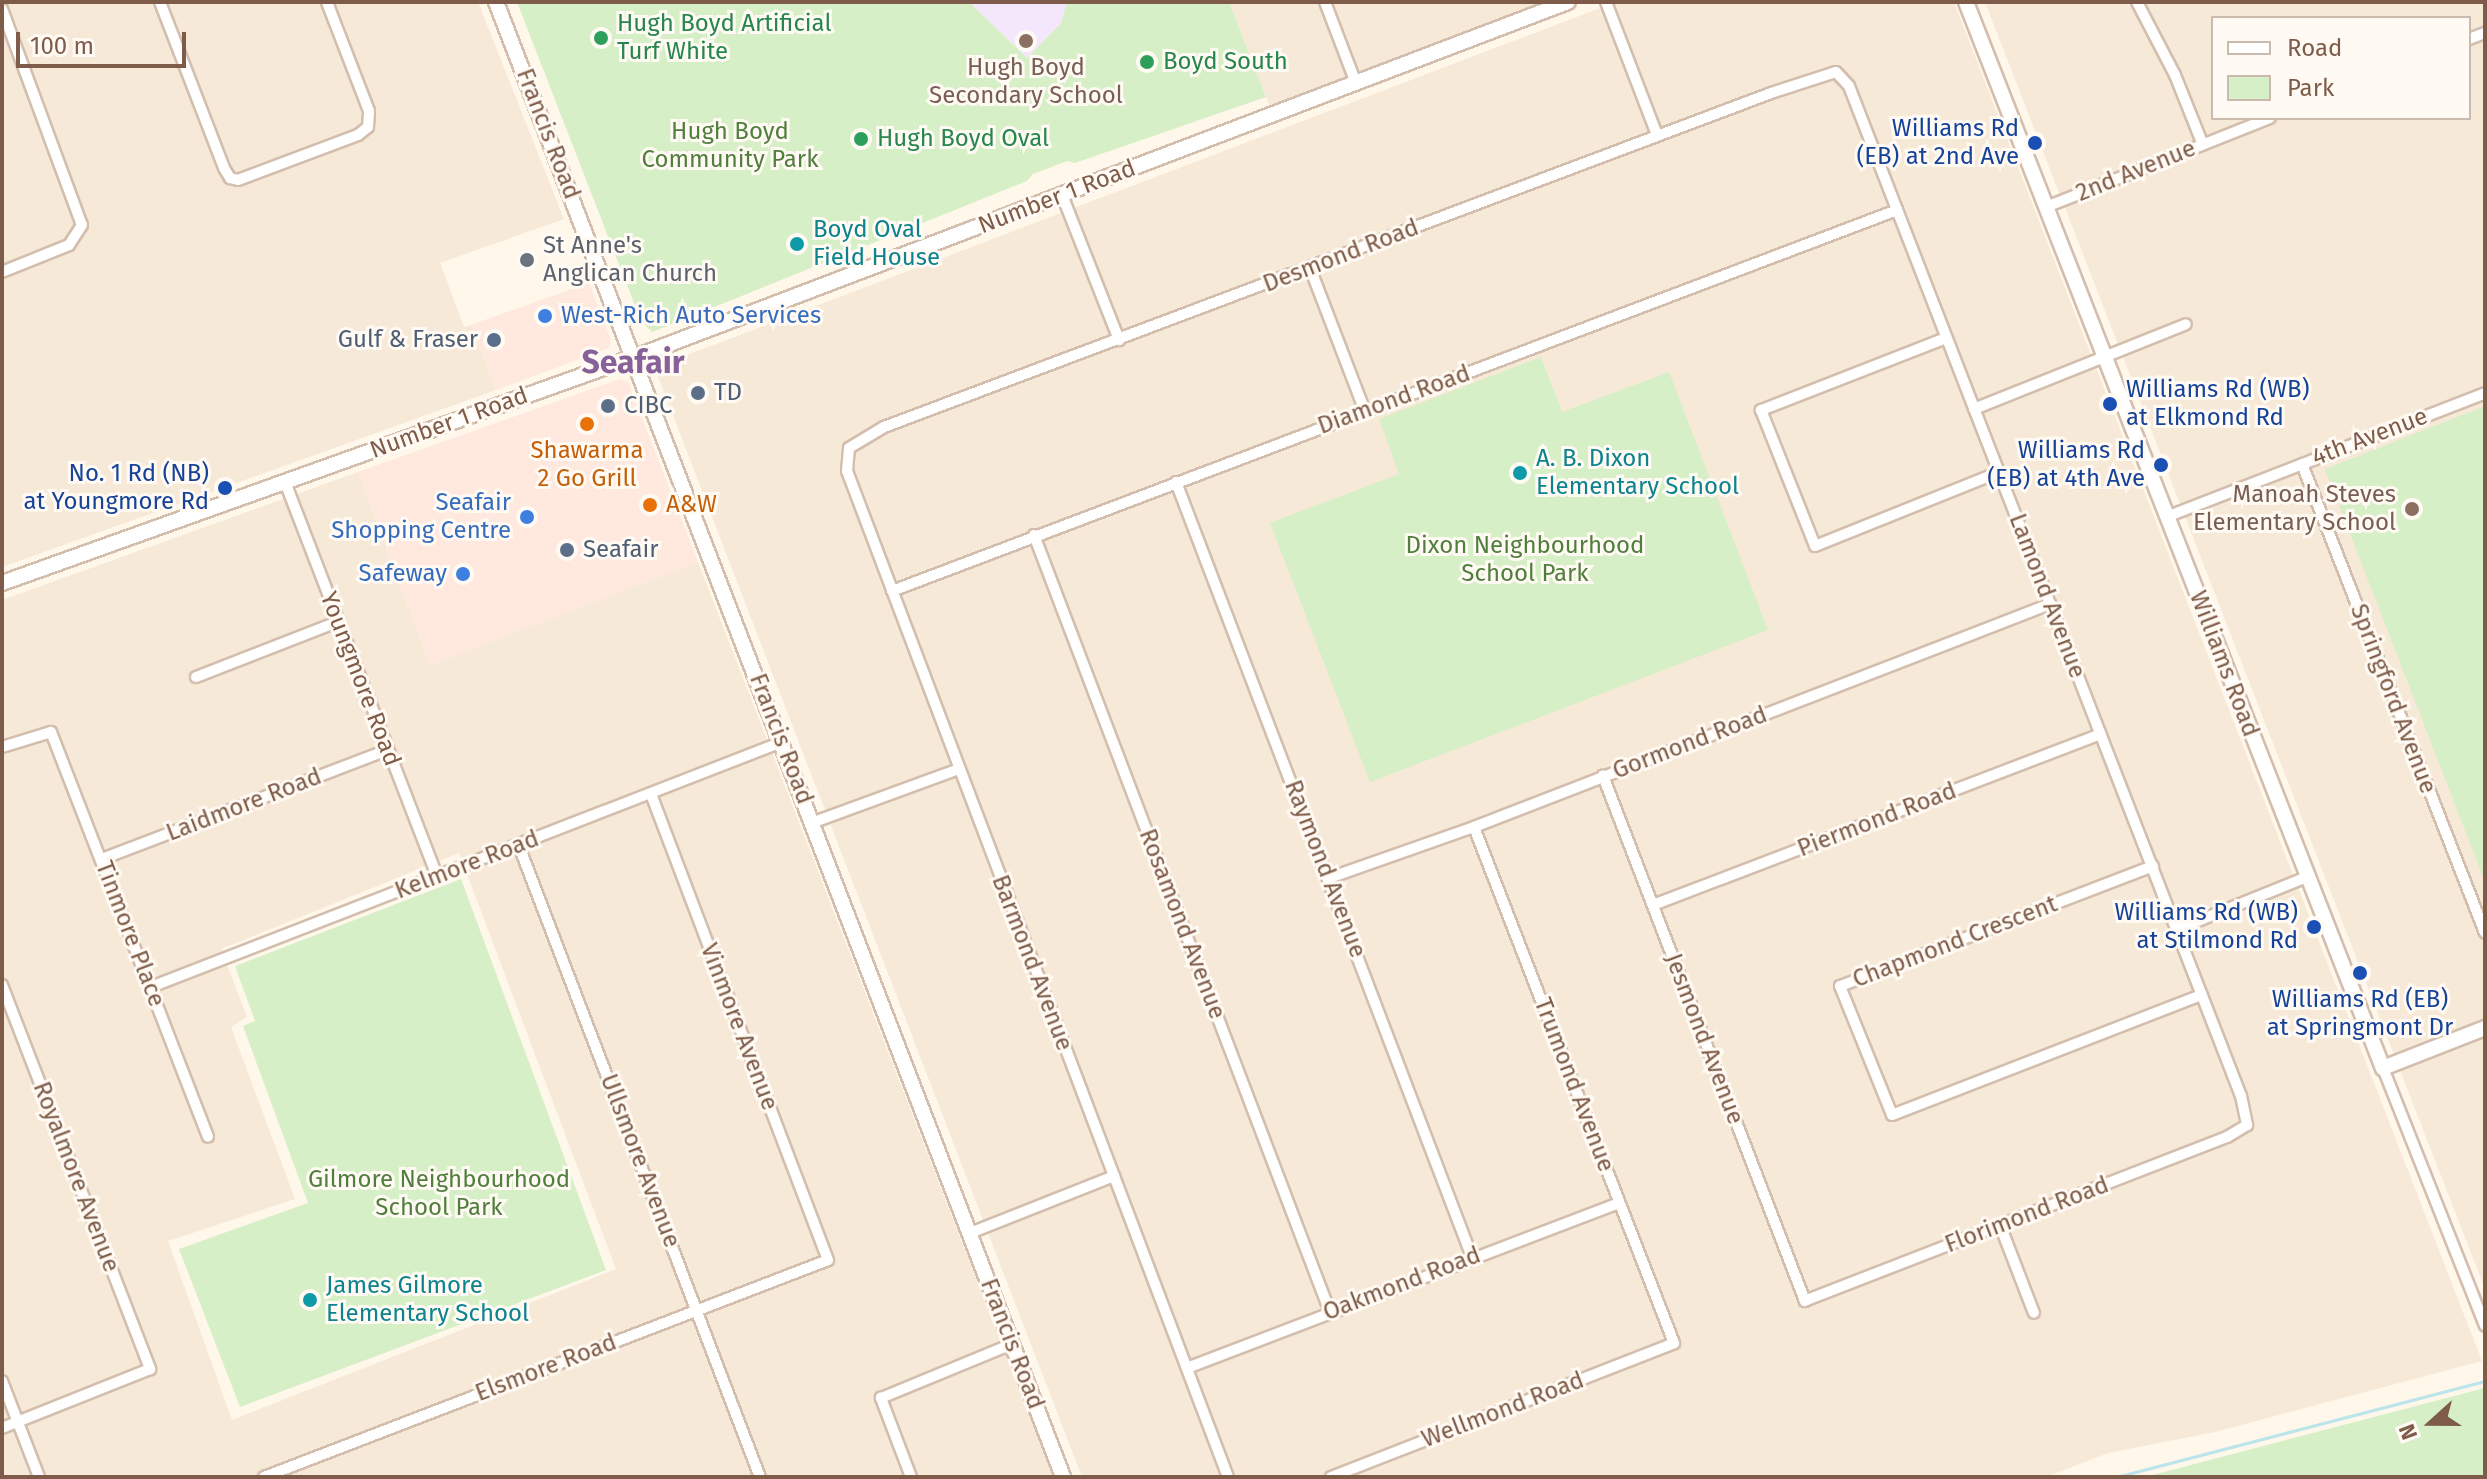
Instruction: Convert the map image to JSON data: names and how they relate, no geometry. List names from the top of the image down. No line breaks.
{"streets":{"street":["Francis Road","2nd Avenue","Number 1 Road","Desmond Road","Diamond Road","4th Avenue","Lamond Avenue","Williams Road","Youngmore Road","Springford Avenue","Gormond Road","Laidmore Road","Piermond Road","Kelmore Road","Raymond Avenue","Rosamond Avenue","Tinmore Place","Chapmond Crescent","Barmond Avenue","Vinmore Avenue","Jesmond Avenue","Trumond Avenue","Ullsmore Avenue","Royalmore Avenue","Florimond Road","Oakmond Road","Elsmore Road","Wellmond Road"]},"crossings":[["Francis Road","Number 1 Road"],["Francis Road","Kelmore Road"],["2nd Avenue","Williams Road"],["Number 1 Road","Youngmore Road"],["Desmond Road","Lamond Avenue"],["Desmond Road","Barmond Avenue"],["Diamond Road","Lamond Avenue"],["Diamond Road","Raymond Avenue"],["Diamond Road","Rosamond Avenue"],["Diamond Road","Barmond Avenue"],["4th Avenue","Williams Road"],["4th Avenue","Springford Avenue"],["Lamond Avenue","Gormond Road"],["Lamond Avenue","Piermond Road"],["Lamond Avenue","Chapmond Crescent"],["Lamond Avenue","Florimond Road"],["Youngmore Road","Laidmore Road"],["Youngmore Road","Kelmore Road"],["Gormond Road","Raymond Avenue"],["Gormond Road","Jesmond Avenue"],["Gormond Road","Trumond Avenue"],["Laidmore Road","Tinmore Place"],["Piermond Road","Jesmond Avenue"],["Kelmore Road","Tinmore Place"],["Kelmore Road","Vinmore Avenue"],["Kelmore Road","Ullsmore Avenue"],["Raymond Avenue","Oakmond Road"],["Rosamond Avenue","Oakmond Road"],["Barmond Avenue","Oakmond Road"],["Vinmore Avenue","Elsmore Road"],["Jesmond Avenue","Florimond Road"],["Trumond Avenue","Oakmond Road"],["Trumond Avenue","Wellmond Road"],["Ullsmore Avenue","Elsmore Road"]],"districts":["Seafair"],"parks":["Hugh Boyd Community Park","Dixon Neighbourhood School Park","Gilmore Neighbourhood School Park"],"places":["Hugh Boyd Artificial Turf White","Hugh Boyd Secondary School","Boyd South","Hugh Boyd Oval","Williams Rd (EB) at 2nd Ave","Boyd Oval Field House","St Anne's Anglican Church","West-Rich Auto Services","Gulf & Fraser","TD","Williams Rd (WB) at Elkmond Rd","CIBC","Shawarma 2 Go Grill","Williams Rd (EB) at 4th Ave","A. B. Dixon Elementary School","No. 1 Rd (NB) at Youngmore Rd","A&W","Manoah Steves Elementary School","Seafair Shopping Centre","Seafair","Safeway","Williams Rd (WB) at Stilmond Rd","Williams Rd (EB) at Springmont Dr","James Gilmore Elementary School"],"legend":["Road","Park"],"scale_bar":"100 m","north":"left"}
